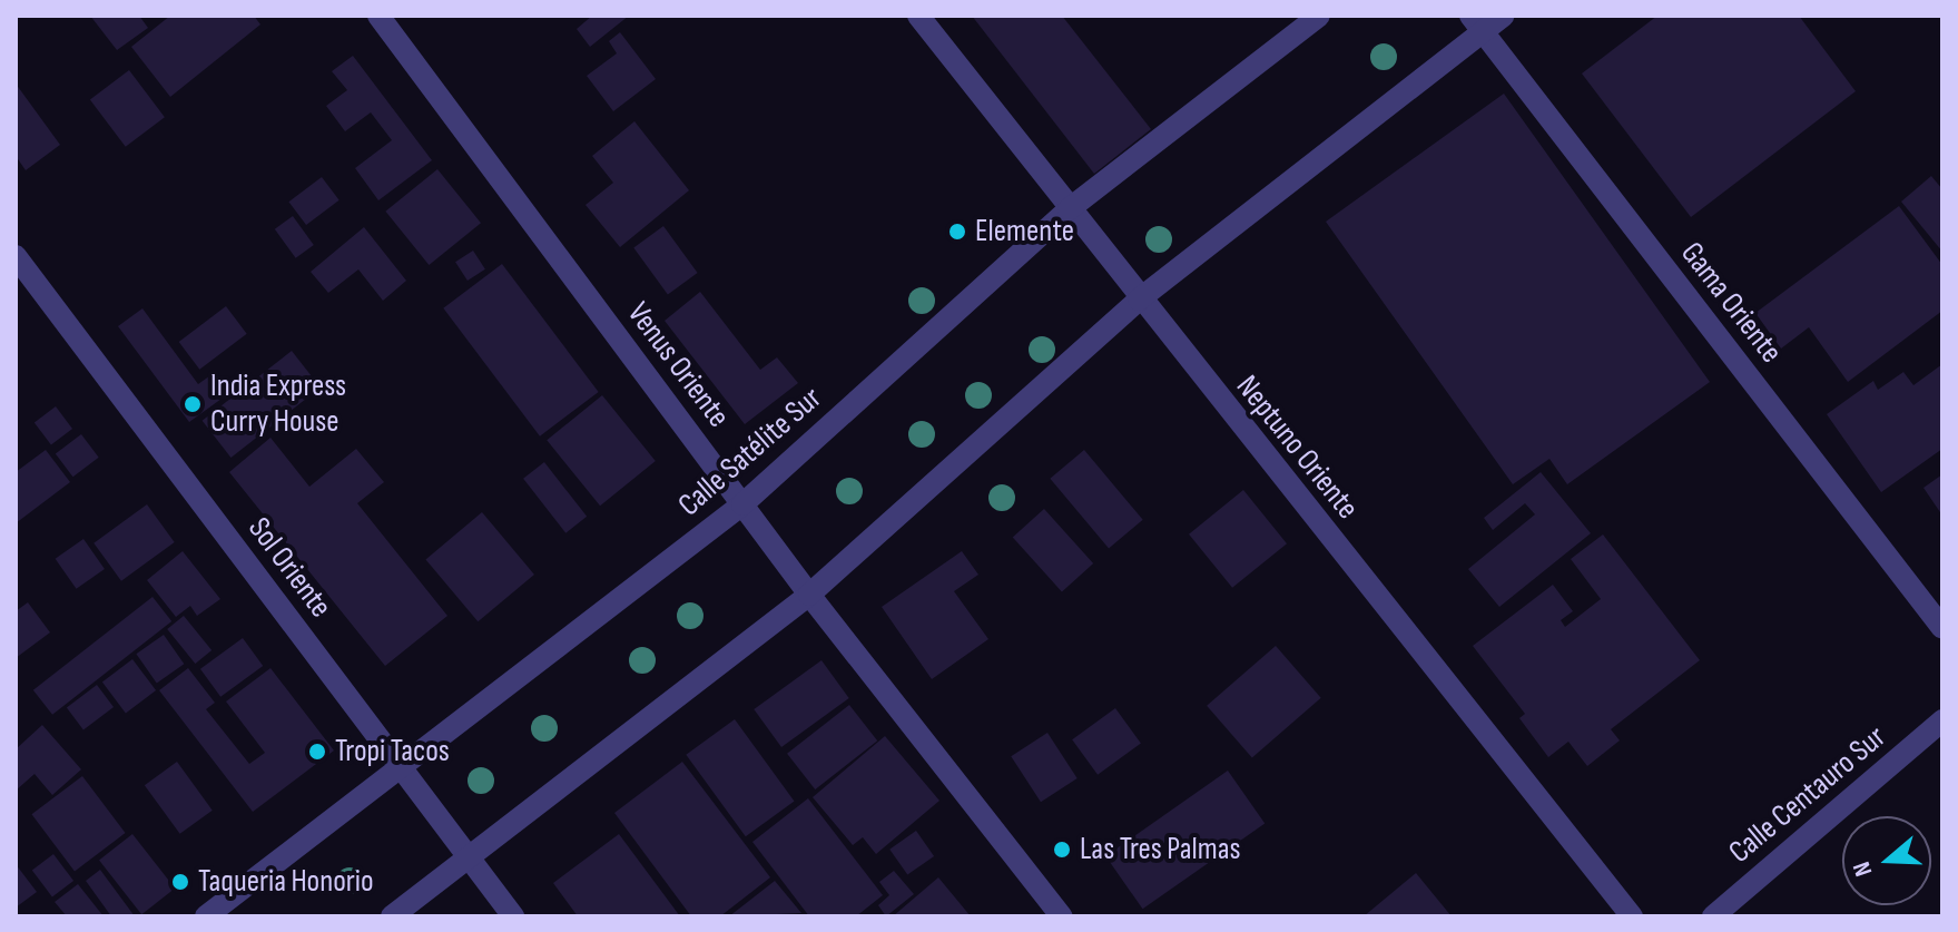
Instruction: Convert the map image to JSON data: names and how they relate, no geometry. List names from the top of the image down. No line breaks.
{"streets":{"street":["Gama Oriente","Venus Oriente","Neptuno Oriente","Calle Satélite Sur","Sol Oriente","Calle Centauro Sur"]},"crossings":[["Venus Oriente","Calle Satélite Sur"],["Neptuno Oriente","Calle Satélite Sur"],["Calle Satélite Sur","Sol Oriente"]],"places":["Elemente","India Express Curry House","Tropi Tacos","Las Tres Palmas","Taqueria Honorio"],"north":"left"}
